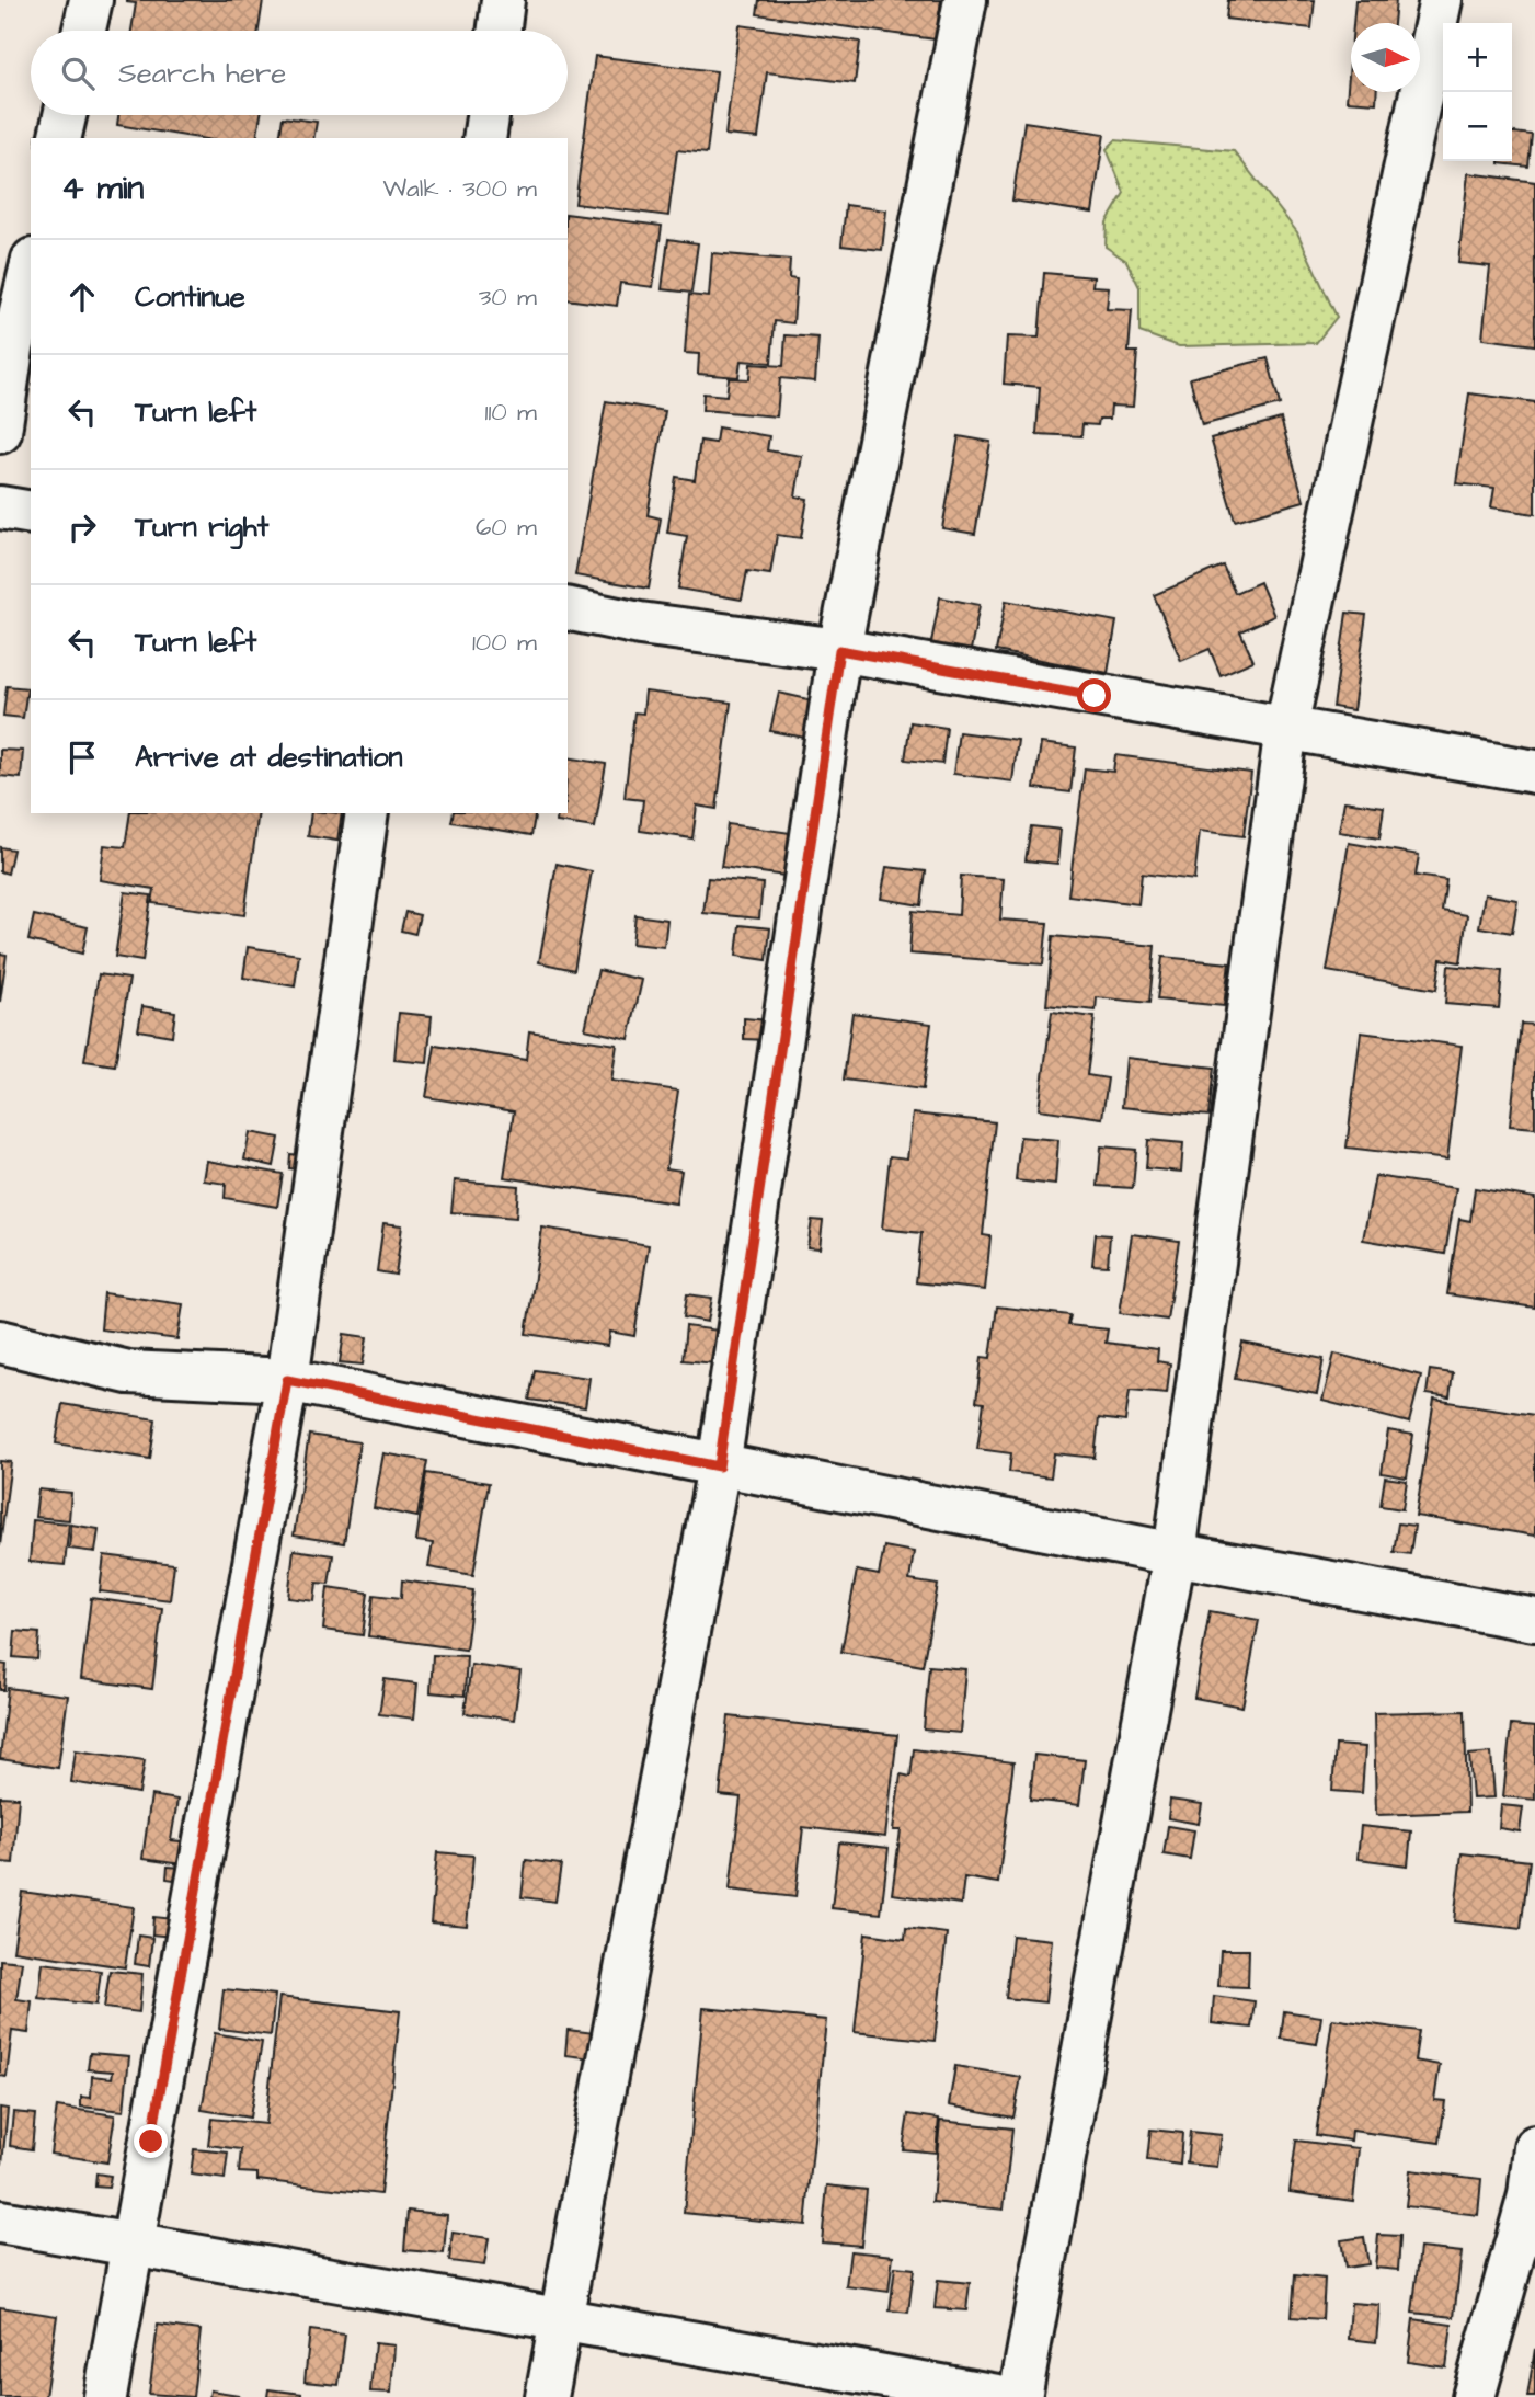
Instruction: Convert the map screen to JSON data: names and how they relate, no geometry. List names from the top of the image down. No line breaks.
{"north":"right","page":{"map_buttons":["+","−"],"search":"Search here","heading":["4 min","Walk · 300 m"],"list":[["Continue","30 m"],["Turn left","110 m"],["Turn right","60 m"],["Turn left","100 m"],"Arrive at destination"]}}
